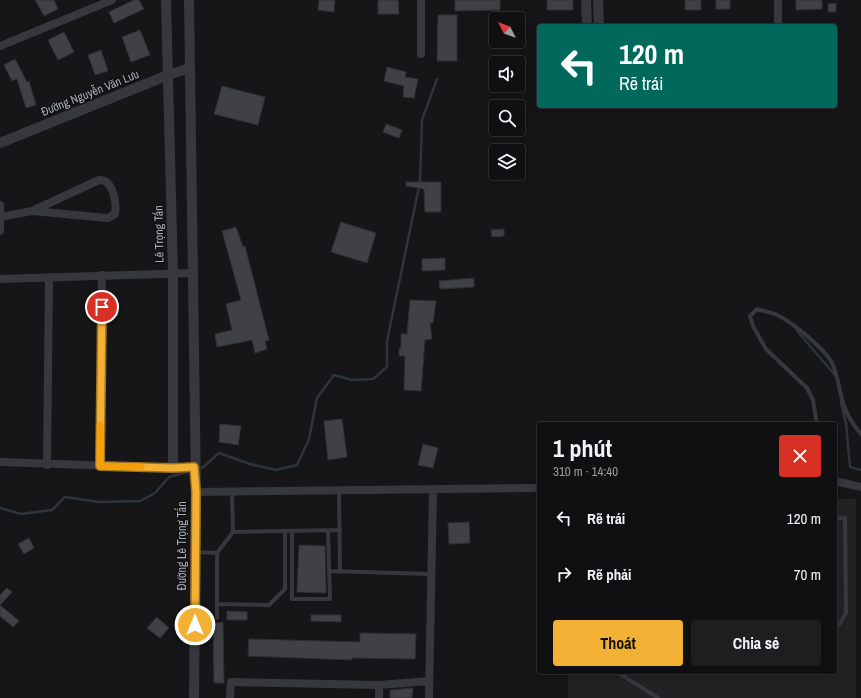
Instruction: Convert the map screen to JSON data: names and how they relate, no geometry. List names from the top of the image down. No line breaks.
{"streets":{"street":["Đường Nguyễn Văn Lưu","Lê Trọng Tấn","Đường Lê Trọng Tấn"]},"crossings":[["Đường Nguyễn Văn Lưu","Lê Trọng Tấn"]],"north":"top left","page":{"turn":["120 m","Rẽ trái"],"heading":["1 phút","310 m · 14:40"],"list":[{"name":"Rẽ trái","value":"120 m"},{"name":"Rẽ phải","value":"70 m"}],"buttons":["Thoát","Chia sẻ"]}}
